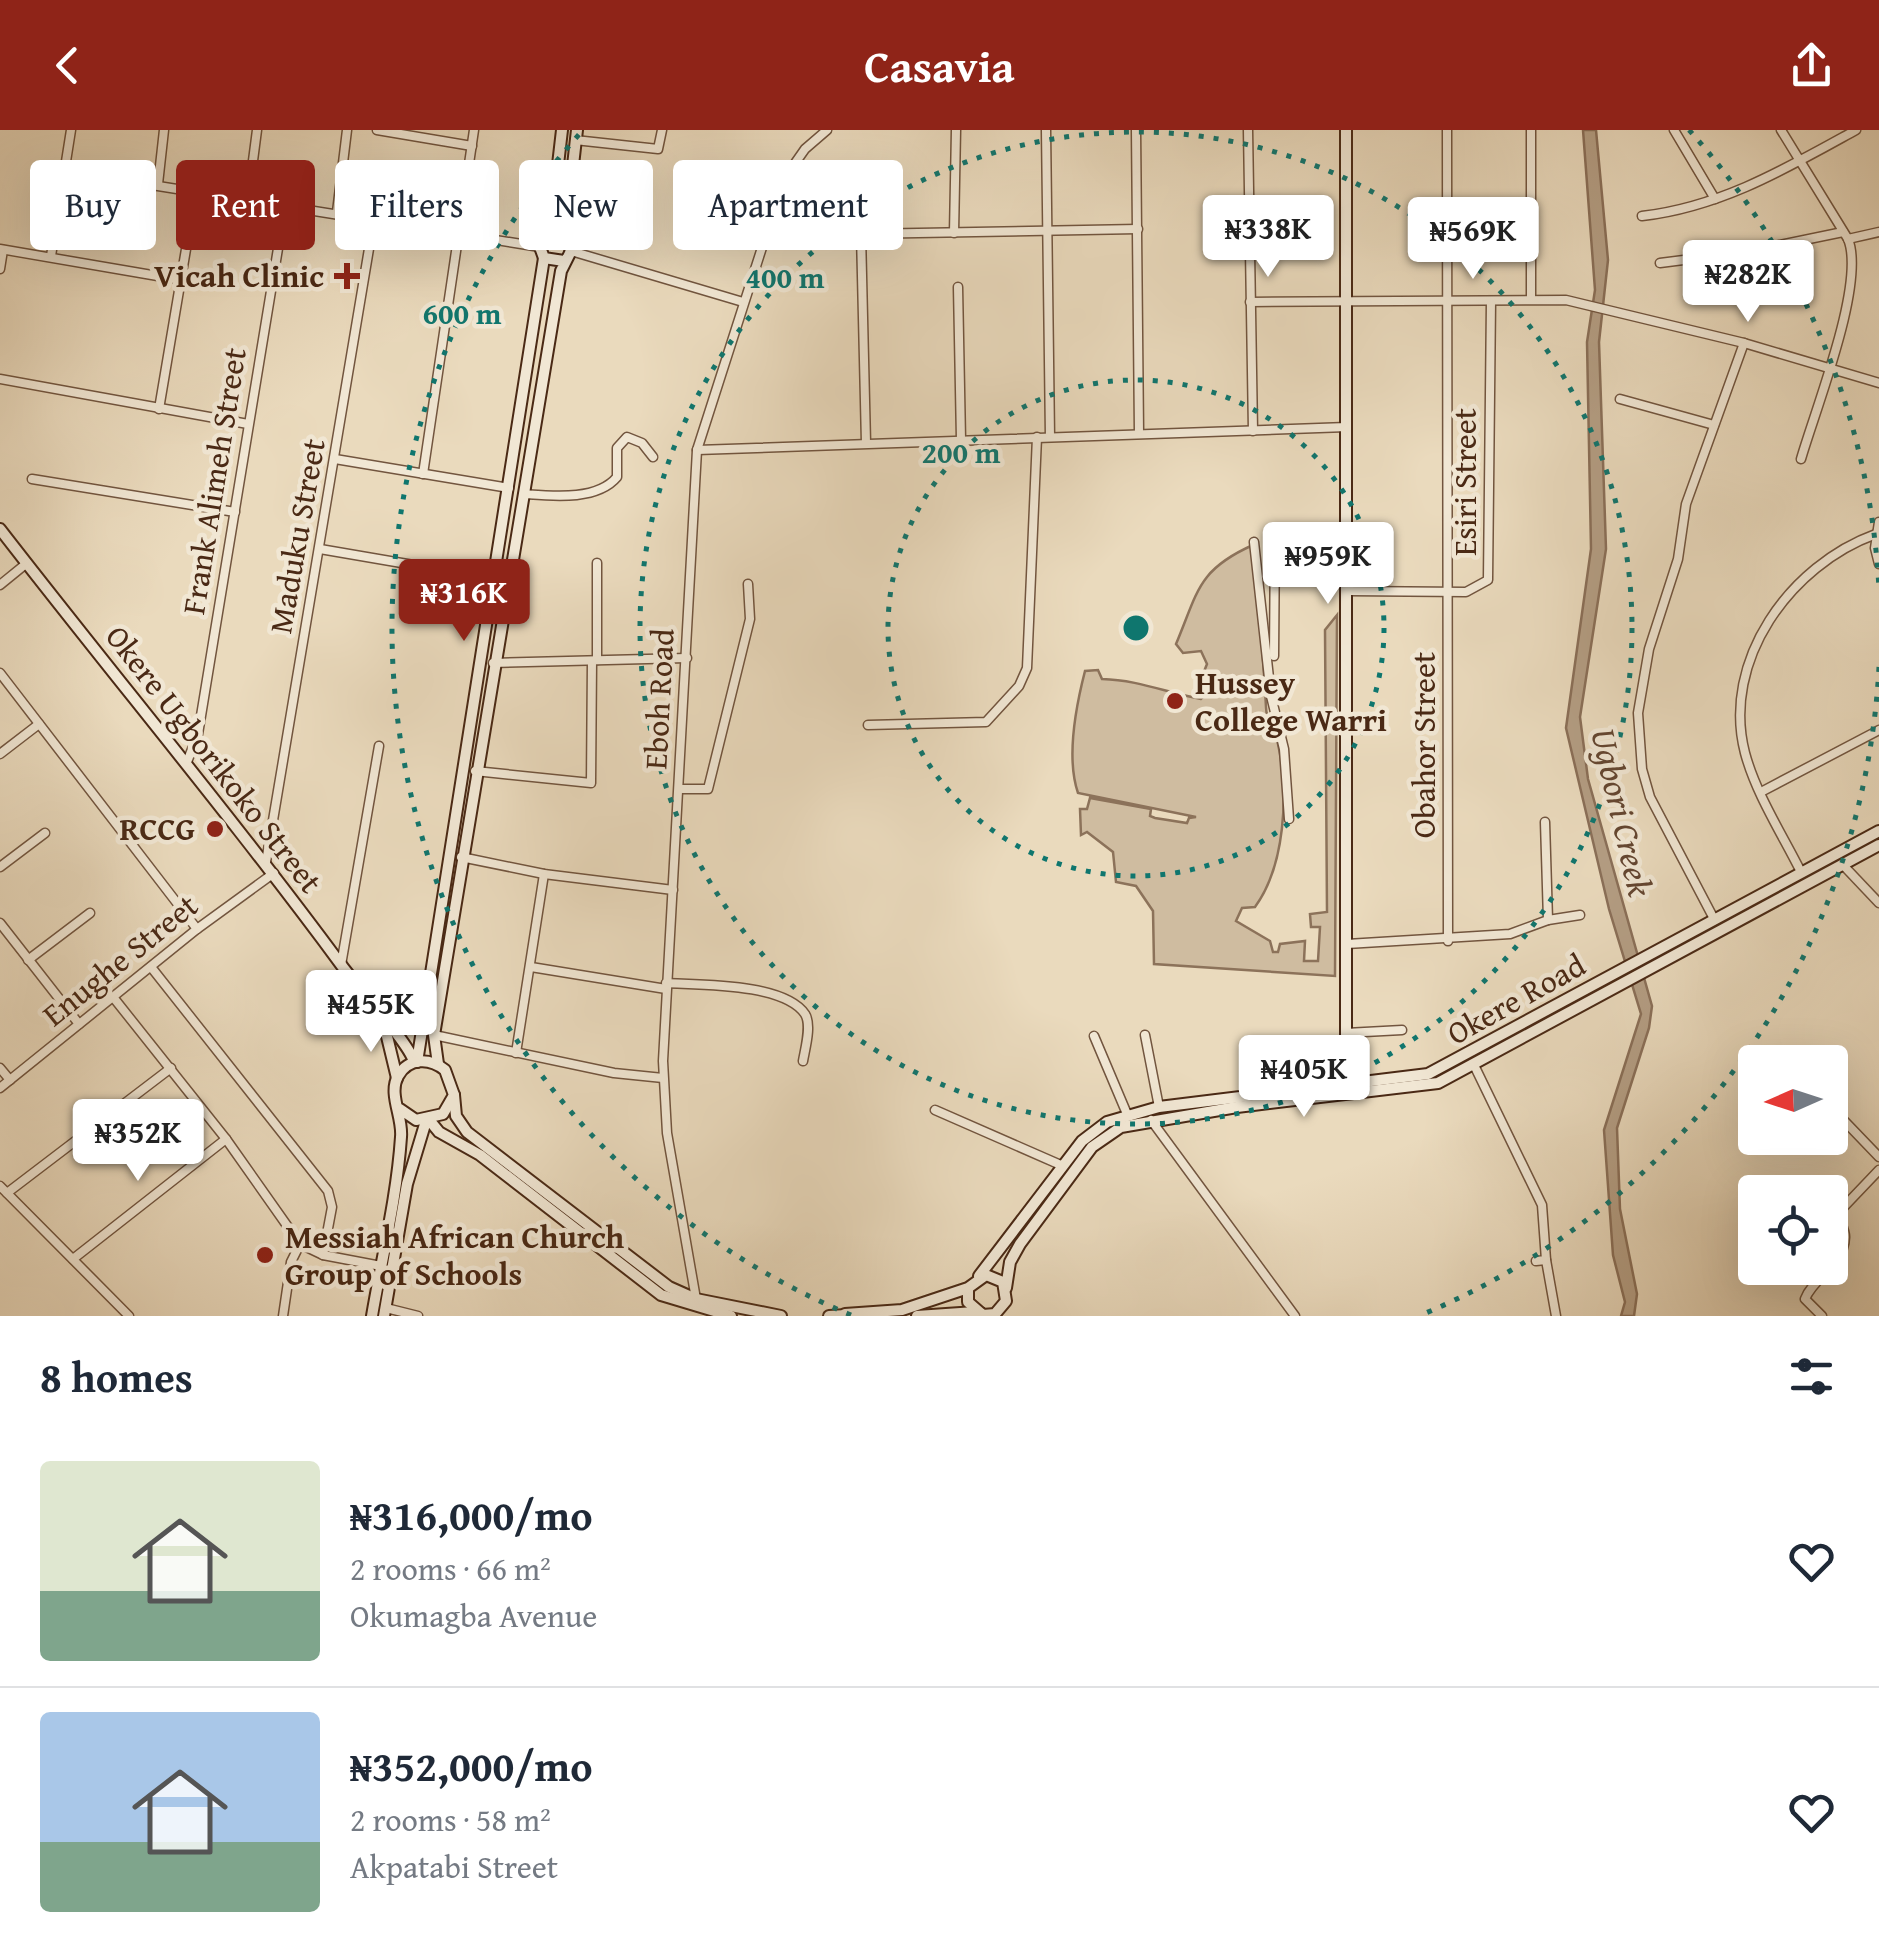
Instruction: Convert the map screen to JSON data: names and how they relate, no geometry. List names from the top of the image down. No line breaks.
{"streets":{"main road":["Okere Ugborikoko Street","Okere Road"],"street":["Frank Alimeh Street","Esiri Street","Maduku Street","Eboh Road","Obahor Street","Enughe Street"]},"crossings":[["Frank Alimeh Street","Okere Ugborikoko Street"],["Esiri Street","Obahor Street"],["Maduku Street","Okere Ugborikoko Street"],["Okere Ugborikoko Street","Enughe Street"]],"water":["Ugbori Creek"],"places":{"health":["Vicah Clinic"],"other":["Hussey College Warri","RCCG","Messiah African Church Group of Schools"]},"north":"left","page":{"header":"Casavia","chip":["Buy","Rent","Filters","New","Apartment"],"price":["₦338K","₦569K","₦282K","₦959K","₦316K","₦455K","₦405K","₦352K"],"heading":"8 homes","list":[{"name":"₦316,000/mo","note":"2 rooms · 66 m² · Okumagba Avenue"},{"name":"₦352,000/mo","note":"2 rooms · 58 m² · Akpatabi Street"}]},"rings":["400 m","600 m","200 m"]}
